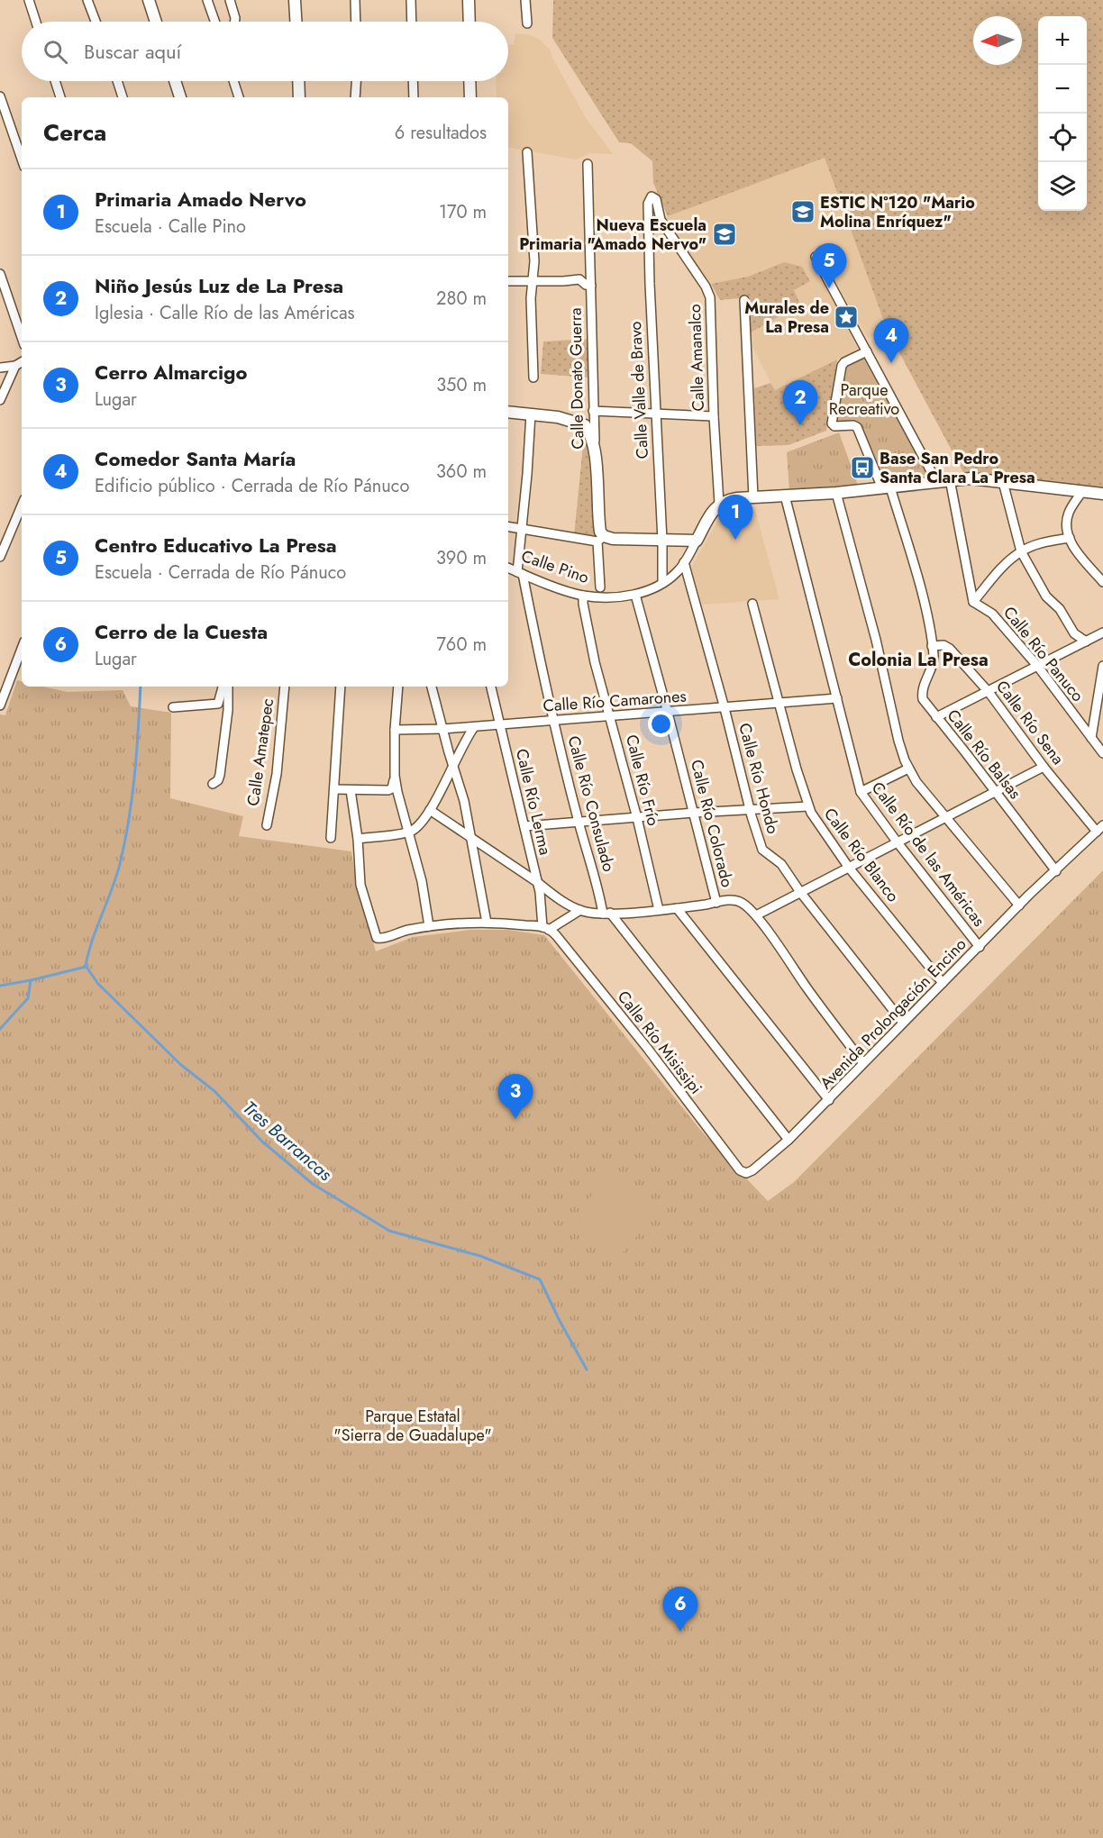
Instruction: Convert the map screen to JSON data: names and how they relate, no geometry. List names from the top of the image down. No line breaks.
{"streets":{"street":["Calle Amanalco","Calle Donato Guerra","Calle Valle de Bravo","Calle Pino","Calle Río Panuco","Calle Río Camarones","Calle Río Sena","Calle Amatepec","Calle Río Balsas","Calle Río Hondo","Calle Río Frío","Calle Río Lerma","Calle Río Consulado","Calle Río Colorado","Calle Río de las Américas","Calle Río Blanco","Avenida Prolongación Encino","Calle Río Misissipi"]},"crossings":[["Calle Amanalco","Calle Valle de Bravo"],["Calle Amanalco","Calle Pino"],["Calle Valle de Bravo","Calle Pino"],["Calle Pino","Calle Río Hondo"],["Calle Pino","Calle Río Frío"],["Calle Pino","Calle Río Consulado"],["Calle Pino","Calle Río Colorado"],["Calle Río Camarones","Calle Río Hondo"],["Calle Río Camarones","Calle Río Frío"],["Calle Río Camarones","Calle Río Lerma"],["Calle Río Camarones","Calle Río Consulado"],["Calle Río Camarones","Calle Río Colorado"],["Calle Río Camarones","Calle Río de las Américas"],["Calle Río Camarones","Calle Río Blanco"],["Calle Río Sena","Calle Río Balsas"],["Calle Río Sena","Avenida Prolongación Encino"],["Calle Río Balsas","Avenida Prolongación Encino"],["Calle Río Hondo","Avenida Prolongación Encino"],["Calle Río Lerma","Calle Río Misissipi"],["Calle Río Consulado","Avenida Prolongación Encino"],["Calle Río Colorado","Avenida Prolongación Encino"],["Calle Río de las Américas","Avenida Prolongación Encino"],["Calle Río Blanco","Avenida Prolongación Encino"],["Avenida Prolongación Encino","Calle Río Misissipi"]],"districts":["Colonia La Presa"],"water":["Tres Barrancas"],"parks":["Parque Recreativo","Parque Estatal \"Sierra de Guadalupe\""],"places":{"school or university":["ESTIC N°120 \"Mario Molina Enríquez\"","Nueva Escuela Primaria \"Amado Nervo\""],"place":["Murales de La Presa"],"bus stop":["Base San Pedro Santa Clara La Presa"]},"north":"left","page":{"map_buttons":["+","−"],"search":"Buscar aquí","heading":["Cerca","6 resultados"],"list":[{"mark":"1","name":"Primaria Amado Nervo","note":"Escuela · Calle Pino","value":"170 m"},{"mark":"2","name":"Niño Jesús Luz de La Presa","note":"Iglesia · Calle Río de las Américas","value":"280 m"},{"mark":"3","name":"Cerro Almarcigo","note":"Lugar","value":"350 m"},{"mark":"4","name":"Comedor Santa María","note":"Edificio público · Cerrada de Río Pánuco","value":"360 m"},{"mark":"5","name":"Centro Educativo La Presa","note":"Escuela · Cerrada de Río Pánuco","value":"390 m"},{"mark":"6","name":"Cerro de la Cuesta","note":"Lugar","value":"760 m"}],"pins":["5","4","2","1","3","6"]}}
